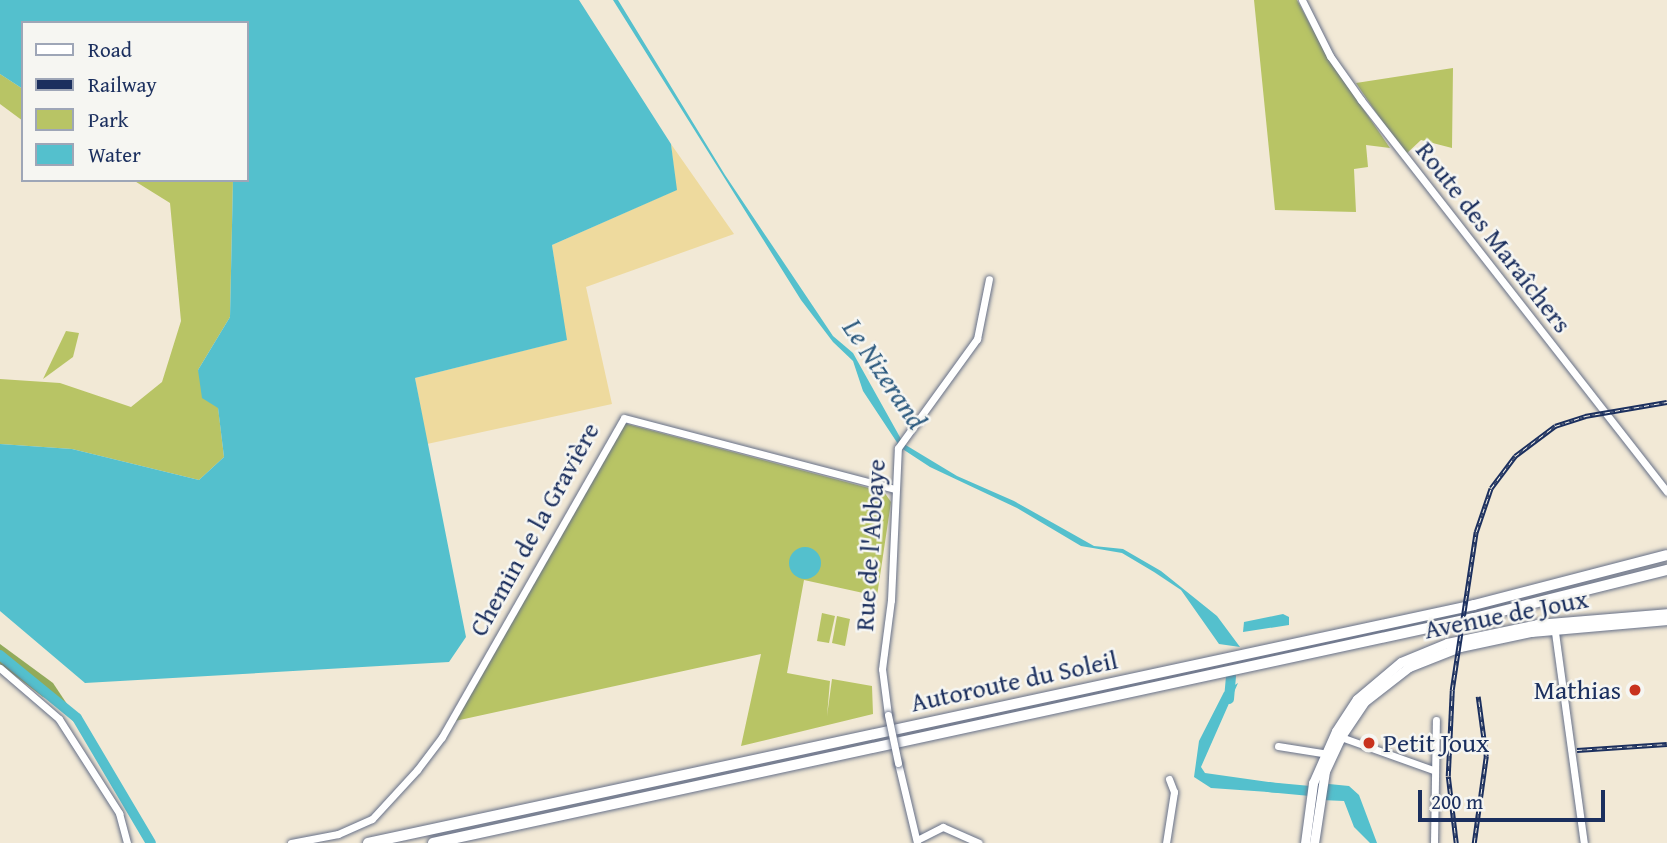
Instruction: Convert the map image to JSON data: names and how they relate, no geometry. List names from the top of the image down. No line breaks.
{"streets":{"highway":["Autoroute du Soleil"],"main road":["Avenue de Joux"],"street":["Route des Maraîchers","Chemin de la Gravière","Rue de l'Abbaye"]},"crossings":[["Chemin de la Gravière","Rue de l'Abbaye"]],"water":["Le Nizerand"],"places":["Mathias","Petit Joux"],"legend":["Road","Railway","Park","Water"],"scale_bar":"200 m"}
